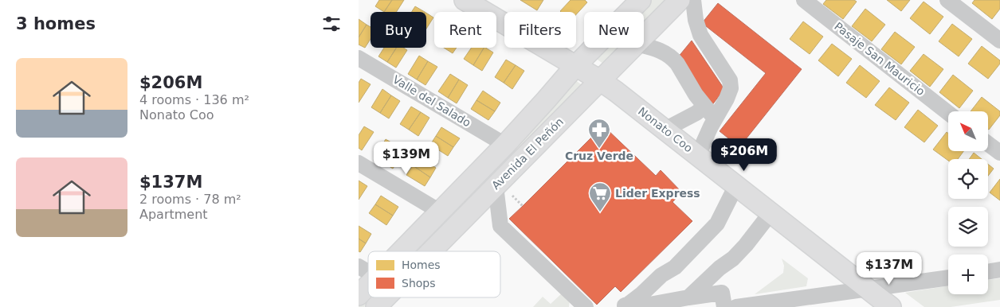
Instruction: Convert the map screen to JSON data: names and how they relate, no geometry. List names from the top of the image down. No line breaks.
{"streets":{"main road":["Nonato Coo","Avenida El Peñón"],"street":["Pasaje San Mauricio","Valle del Salado"]},"crossings":[["Valle del Salado","Avenida El Peñón"],["Nonato Coo","Avenida El Peñón"]],"places":{"pharmacy":["Cruz Verde"],"supermarket":["Lider Express"]},"legend":["Homes","Shops"],"north":"top left","page":{"heading":"3 homes","chip":["Buy","Rent","Filters","New"],"list":[{"name":"$206M","note":"4 rooms · 136 m² · Nonato Coo"},{"name":"$137M","note":"2 rooms · 78 m² · Apartment"}],"map_buttons":"+","price":["$206M","$139M","$137M"]}}
